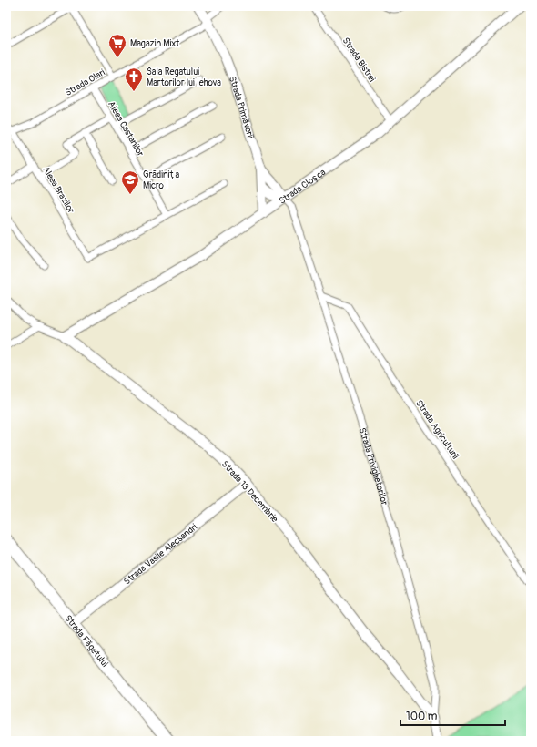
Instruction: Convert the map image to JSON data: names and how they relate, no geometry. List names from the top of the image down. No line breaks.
{"streets":{"main road":["Strada Făgetului"],"street":["Strada Bistrei","Strada Olari","Strada Primăverii","Aleea Castanilor","Strada Cloșca","Aleea Brazilor","Strada Agriculturii","Strada Privighetorilor","Strada 13 Decembrie","Strada Vasile Alecsandri"]},"crossings":[["Strada Bistrei","Strada Cloșca"],["Strada Olari","Strada Primăverii"],["Strada Olari","Aleea Castanilor"],["Strada Olari","Aleea Brazilor"],["Strada Primăverii","Strada Cloșca"],["Strada Primăverii","Strada Privighetorilor"],["Aleea Castanilor","Aleea Brazilor"],["Strada Cloșca","Strada Privighetorilor"],["Strada Cloșca","Strada 13 Decembrie"],["Strada Agriculturii","Strada Privighetorilor"],["Strada Privighetorilor","Strada 13 Decembrie"],["Strada 13 Decembrie","Strada Vasile Alecsandri"],["Strada Vasile Alecsandri","Strada Făgetului"]],"places":{"supermarket":["Magazin Mixt"],"church":["Sala Regatului Martorilor lui Iehova"],"school or university":["Grădinița Micro I"]},"scale_bar":"100 m"}
